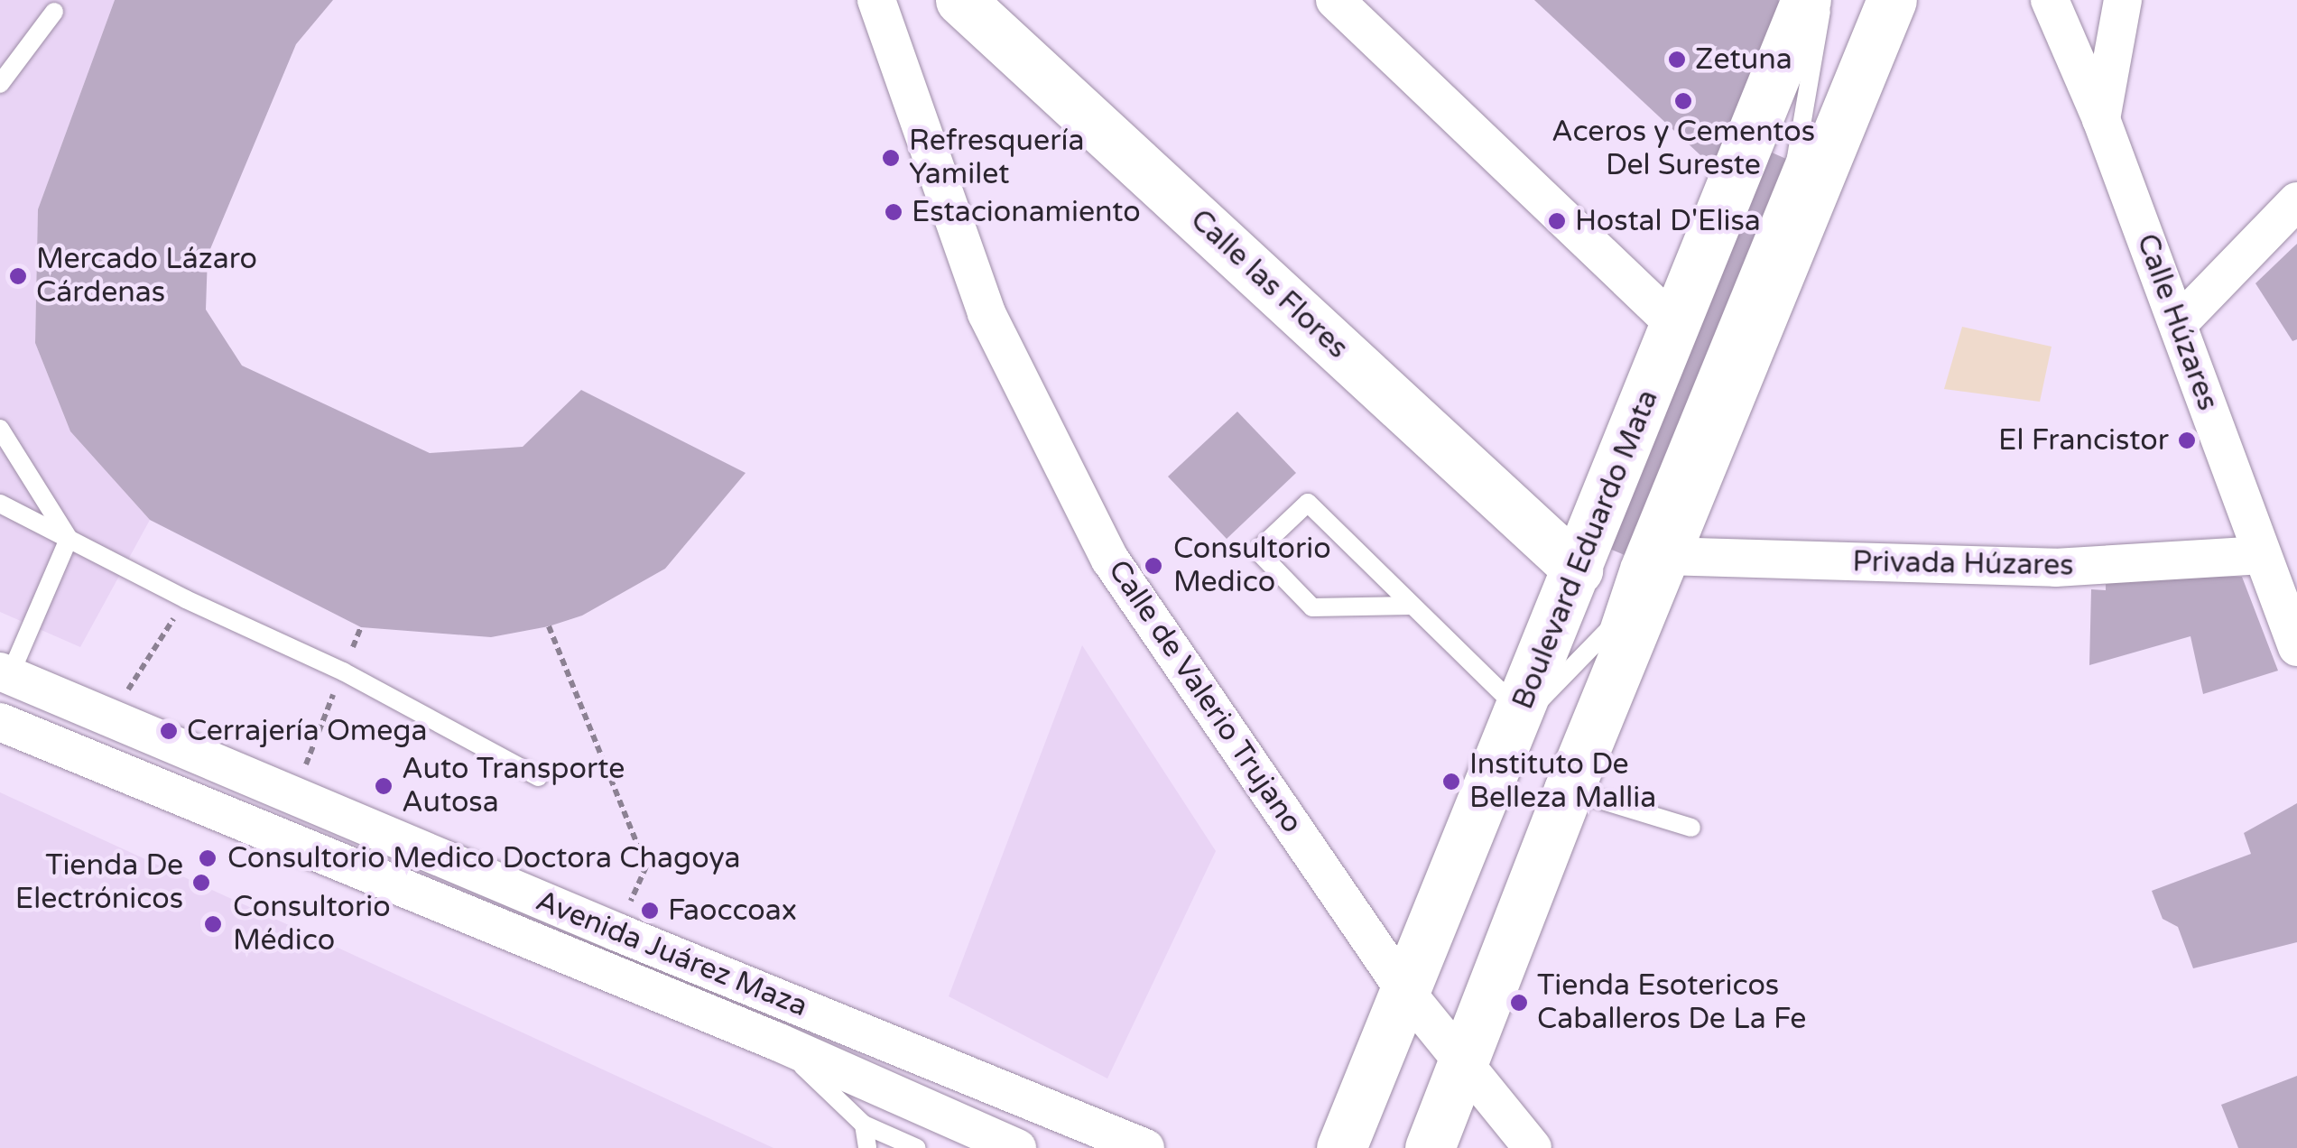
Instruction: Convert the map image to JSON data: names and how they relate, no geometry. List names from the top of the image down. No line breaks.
{"streets":{"main road":["Calle las Flores","Boulevard Eduardo Mata"],"street":["Calle Húzares","Privada Húzares","Calle de Valerio Trujano","Avenida Juárez Maza"]},"crossings":[["Calle las Flores","Boulevard Eduardo Mata"],["Calle Húzares","Privada Húzares"],["Boulevard Eduardo Mata","Calle de Valerio Trujano"]],"places":["Zetuna","Aceros y Cementos Del Sureste","Refresquería Yamilet","Estacionamiento","Hostal D'Elisa","Mercado Lázaro Cárdenas","El Francistor","Consultorio Medico","Cerrajería Omega","Instituto De Belleza Mallia","Auto Transporte Autosa","Consultorio Medico Doctora Chagoya","Tienda De Electrónicos","Faoccoax","Consultorio Médico","Tienda Esotericos Caballeros De La Fe"]}
